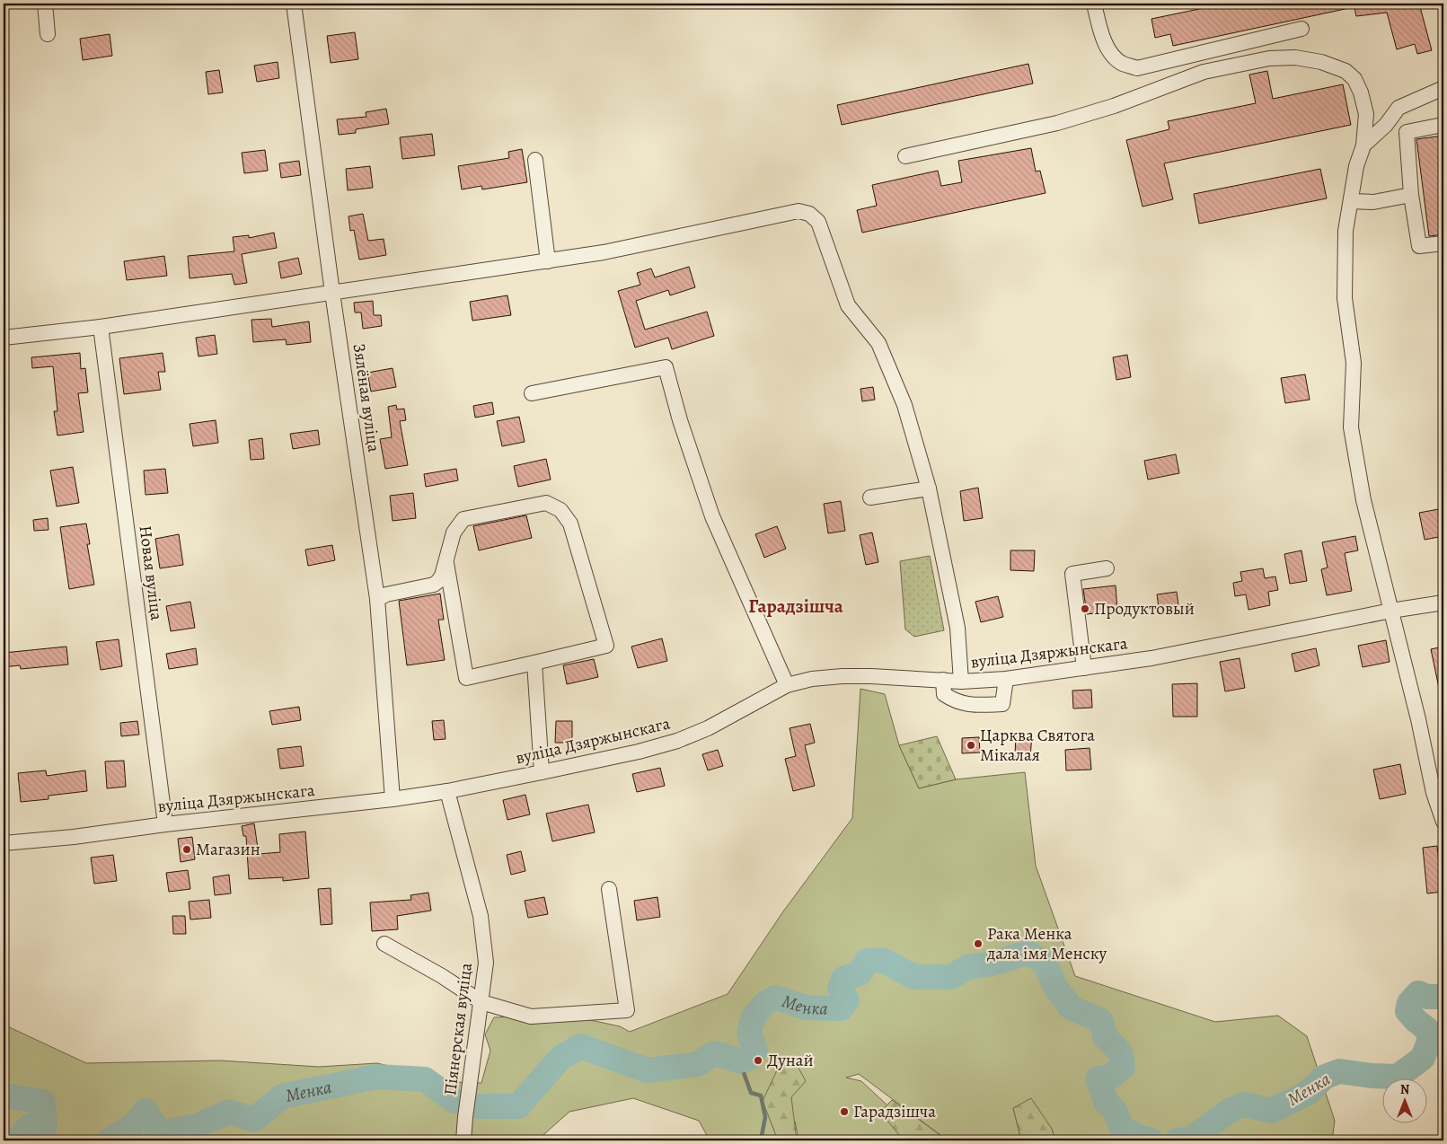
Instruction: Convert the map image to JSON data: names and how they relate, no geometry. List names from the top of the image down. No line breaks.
{"streets":{"street":["Зялёная вуліца","Новая вуліца","вуліца Дзяржынскага","Піянерская вуліца"]},"crossings":[["Зялёная вуліца","вуліца Дзяржынскага"],["Новая вуліца","вуліца Дзяржынскага"],["вуліца Дзяржынскага","Піянерская вуліца"]],"districts":["Гарадзішча"],"water":["Менка"],"places":["Продуктовый","Царква Святога Мікалая","Магазин","Рака Менка дала імя Менску","Дунай","Гарадзішча"],"north":"top"}
